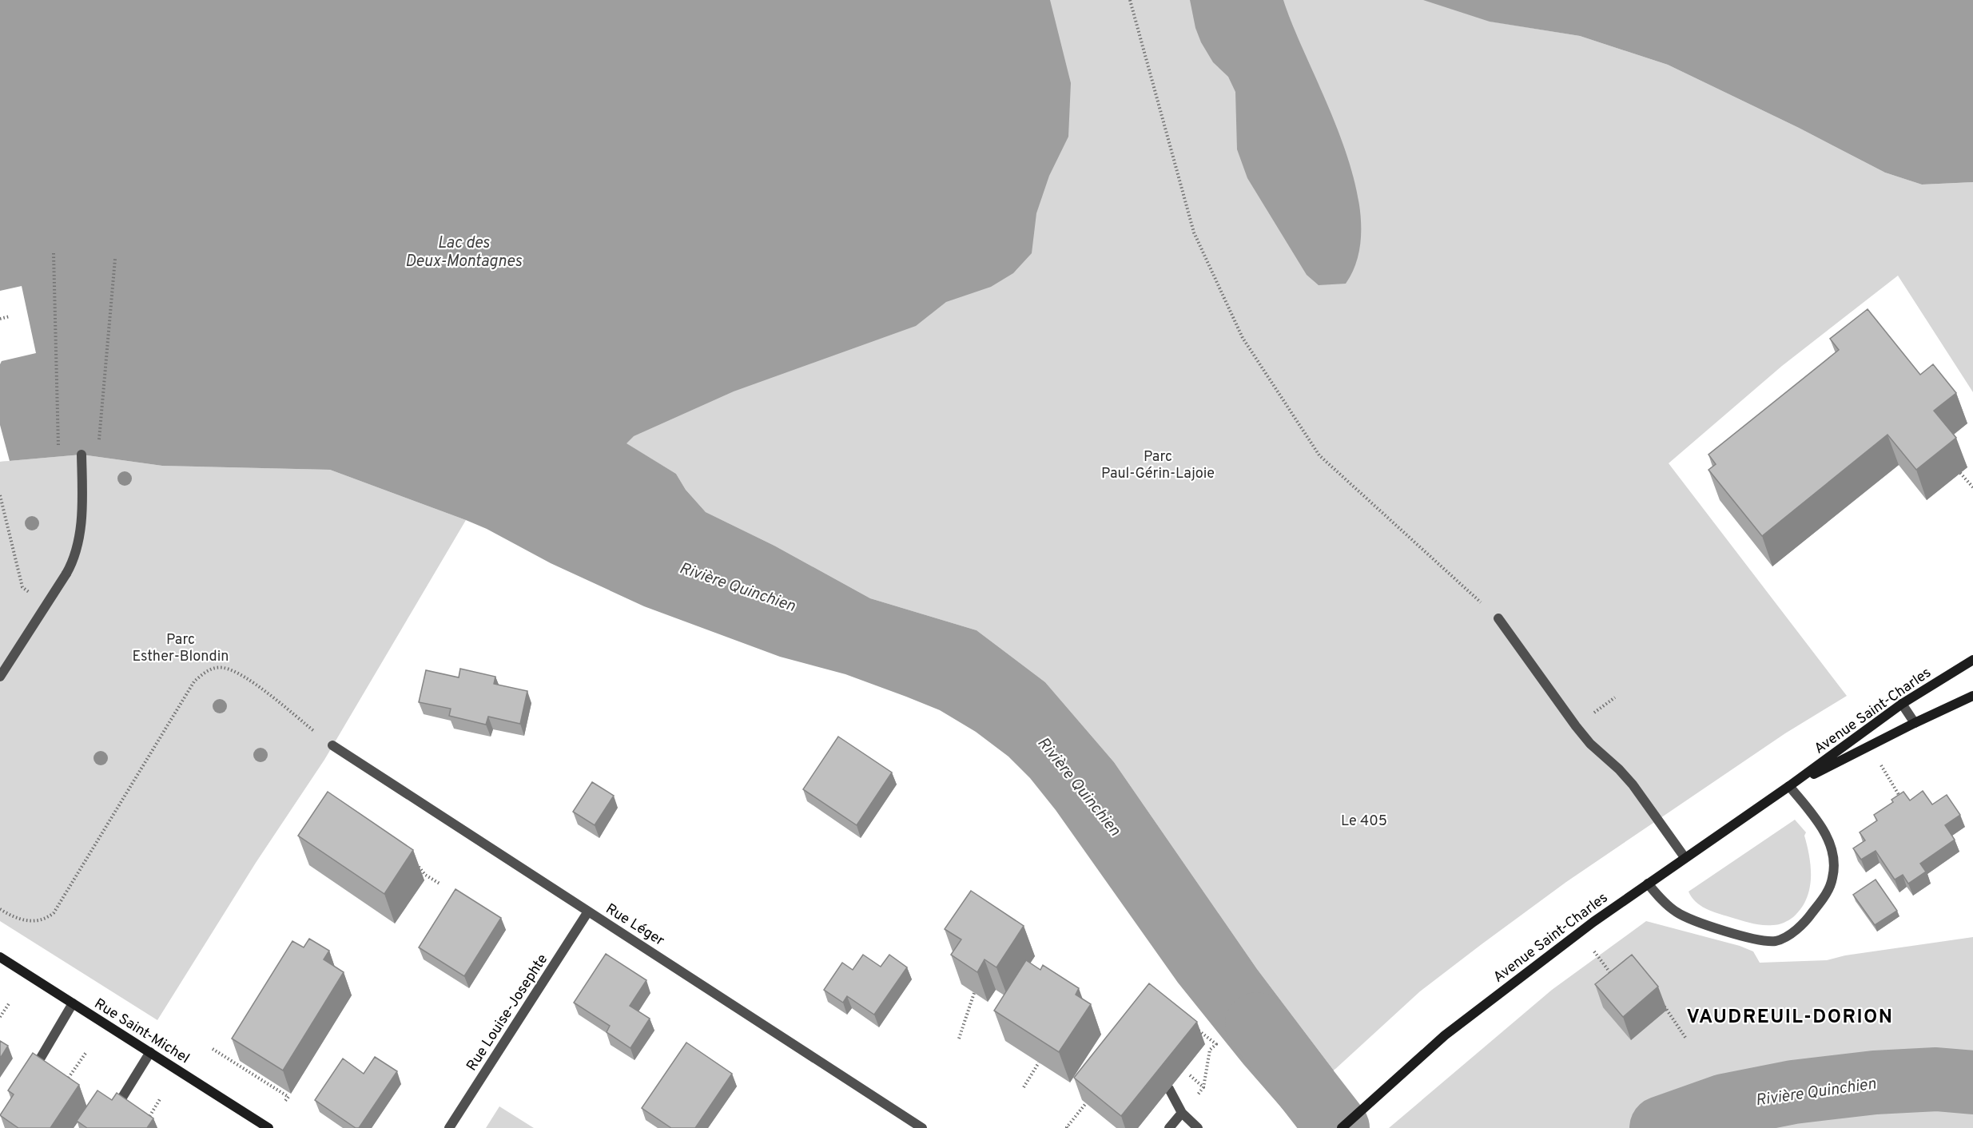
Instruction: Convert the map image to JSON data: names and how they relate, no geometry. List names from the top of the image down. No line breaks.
{"streets":{"main road":["Avenue Saint-Charles","Rue Saint-Michel"],"street":["Rue Léger","Rue Louise-Josephte"]},"crossings":[["Rue Léger","Rue Louise-Josephte"]],"districts":["VAUDREUIL-DORION"],"water":["Lac des Deux-Montagnes","Rivière Quinchien"],"parks":["Parc Paul-Gérin-Lajoie","Parc Esther-Blondin","Le 405"]}
